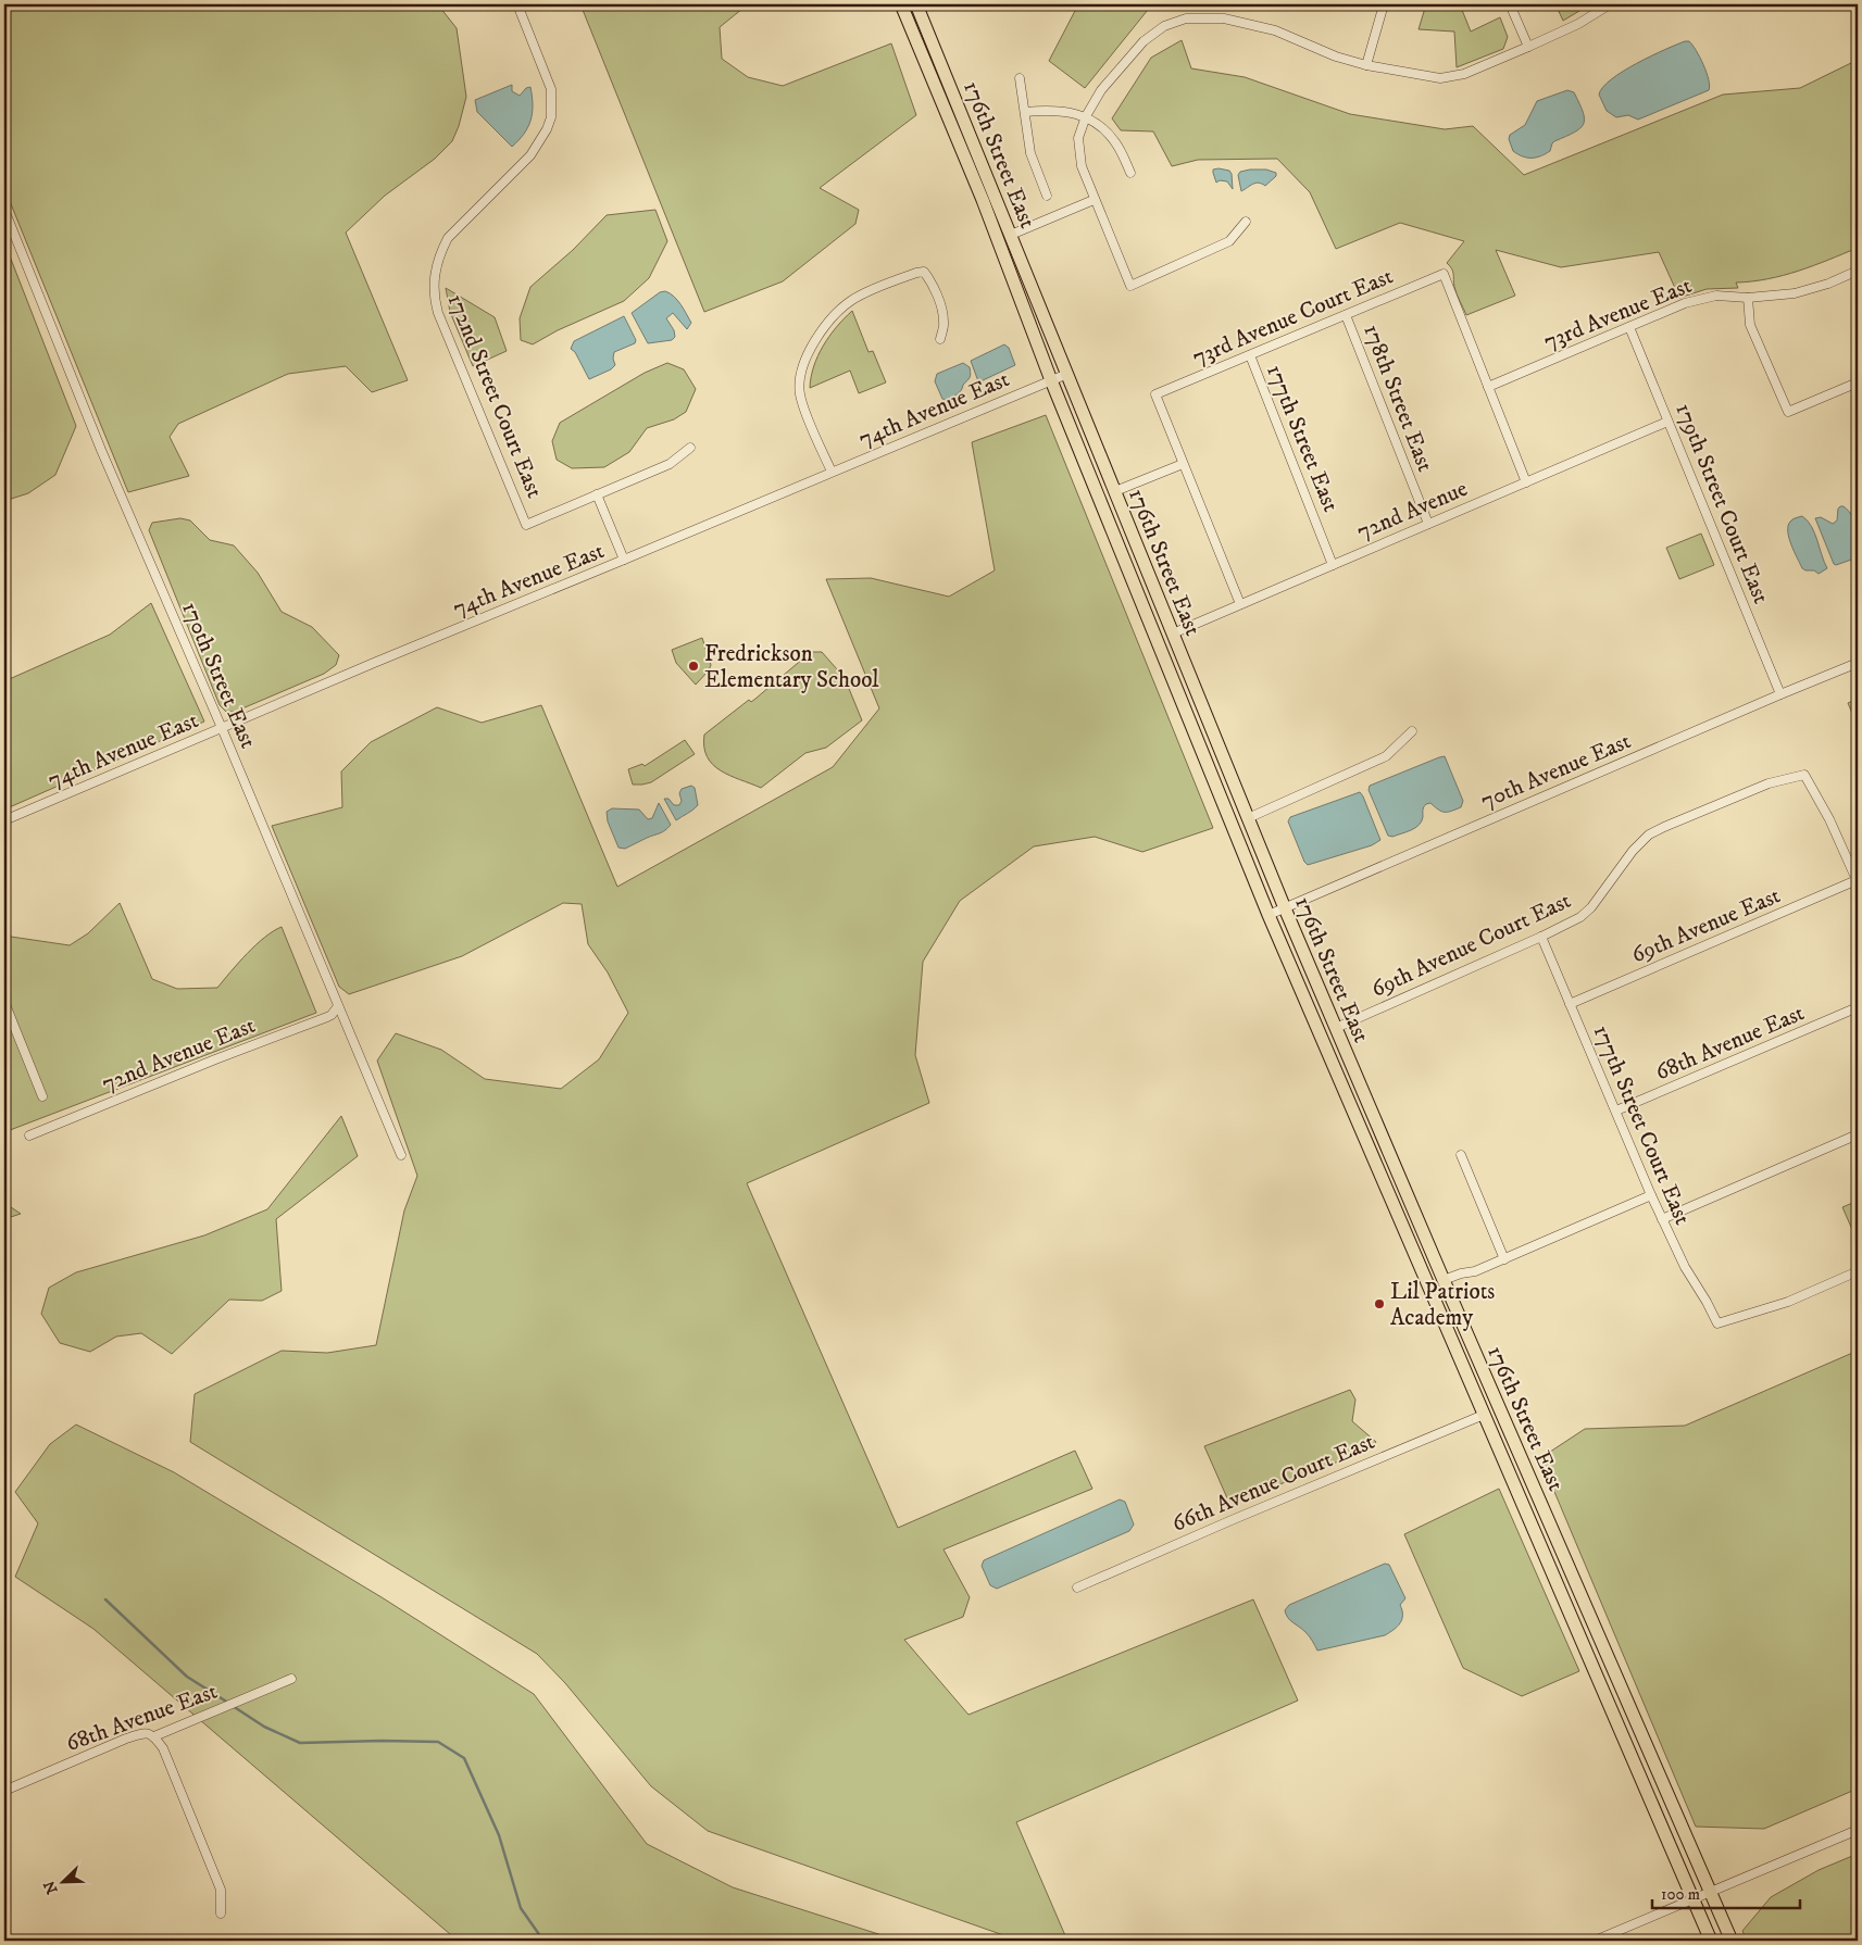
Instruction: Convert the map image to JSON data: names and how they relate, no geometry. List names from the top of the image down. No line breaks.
{"streets":{"main road":["176th Street East"],"street":["73rd Avenue East","73rd Avenue Court East","172nd Street Court East","178th Street East","74th Avenue East","177th Street East","179th Street Court East","72nd Avenue","170th Street East","70th Avenue East","69th Avenue East","69th Avenue Court East","68th Avenue East","72nd Avenue East","177th Street Court East","66th Avenue Court East"]},"crossings":[["176th Street East","74th Avenue East"],["176th Street East","72nd Avenue"],["176th Street East","70th Avenue East"],["176th Street East","69th Avenue Court East"],["176th Street East","66th Avenue Court East"],["73rd Avenue East","73rd Avenue Court East"],["73rd Avenue East","179th Street Court East"],["73rd Avenue Court East","178th Street East"],["73rd Avenue Court East","177th Street East"],["178th Street East","72nd Avenue"],["74th Avenue East","170th Street East"],["177th Street East","72nd Avenue"],["179th Street Court East","72nd Avenue"],["179th Street Court East","70th Avenue East"],["170th Street East","72nd Avenue East"],["69th Avenue East","69th Avenue Court East"],["69th Avenue East","177th Street Court East"],["69th Avenue Court East","177th Street Court East"],["68th Avenue East","177th Street Court East"]],"places":["Fredrickson Elementary School","Lil Patriots Academy"],"scale_bar":"100 m","north":"bottom left"}
